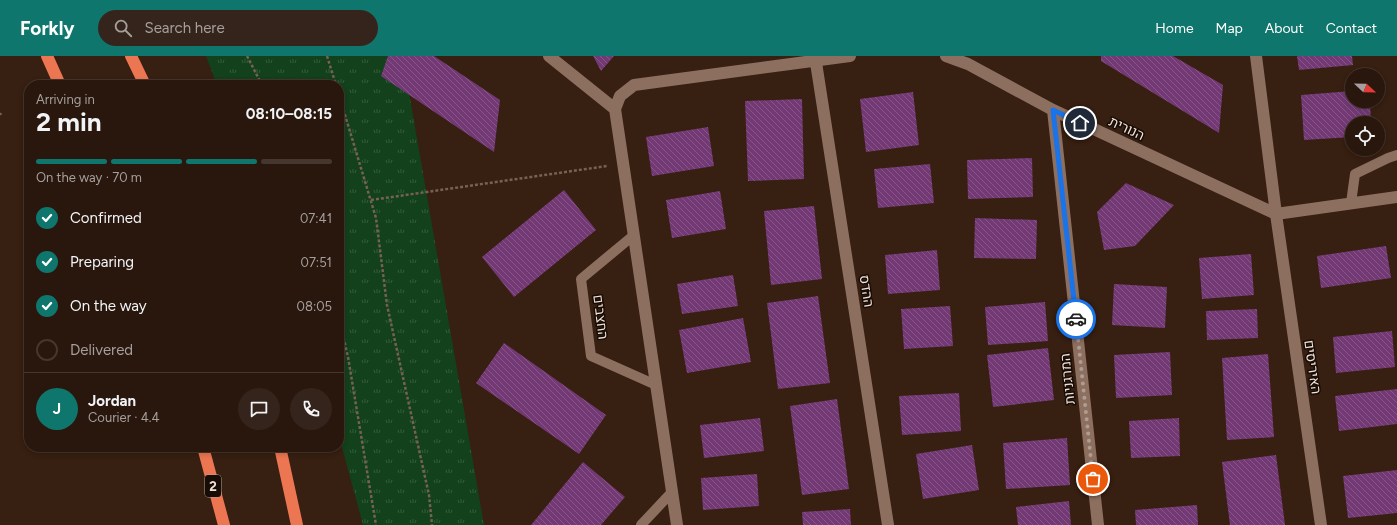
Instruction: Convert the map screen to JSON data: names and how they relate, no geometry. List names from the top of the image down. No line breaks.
{"streets":{"highway":["2"],"street":["הנורית","ההדס","האיריסים","המרגניות"],"lane":["החצבים"]},"crossings":[["הנורית","האיריסים"],["הנורית","המרגניות"]],"north":"right","page":{"header":"Forkly","search":"Search here","nav":["Home","Map","About","Contact"],"heading":["2 min","Arriving in","08:10–08:15"],"panel":["Jordan","Courier · 4.4"],"bar":"On the way · 70 m","list":[["Confirmed","07:41"],["Preparing","07:51"],["On the way","08:05"],"Delivered"],"round":"J"}}
